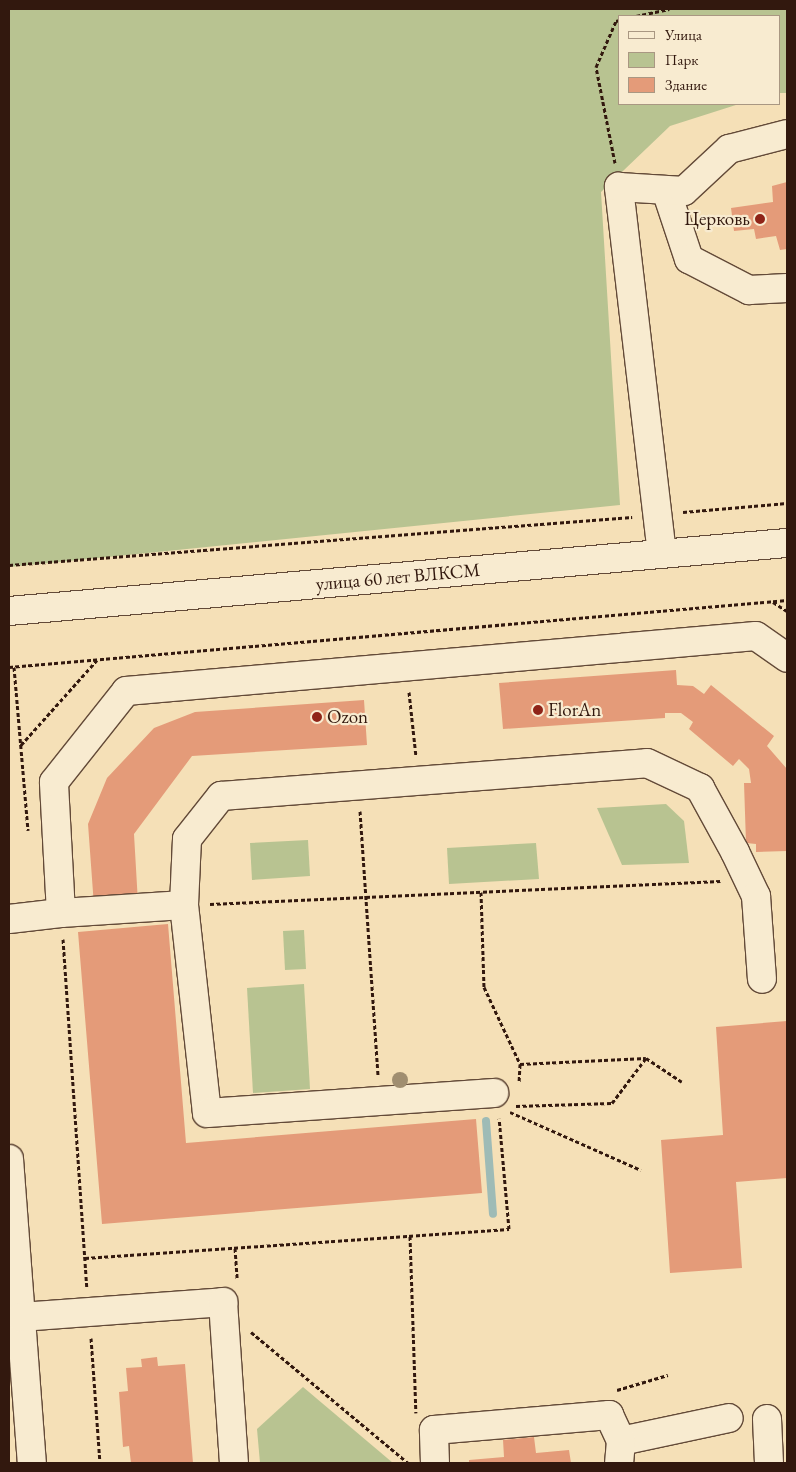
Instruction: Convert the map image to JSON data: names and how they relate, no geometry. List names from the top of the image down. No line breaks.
{"streets":{"street":["улица 60 лет ВЛКСМ"]},"places":["Церковь","FlorAn","Ozon"],"legend":["Улица","Парк","Здание"]}
